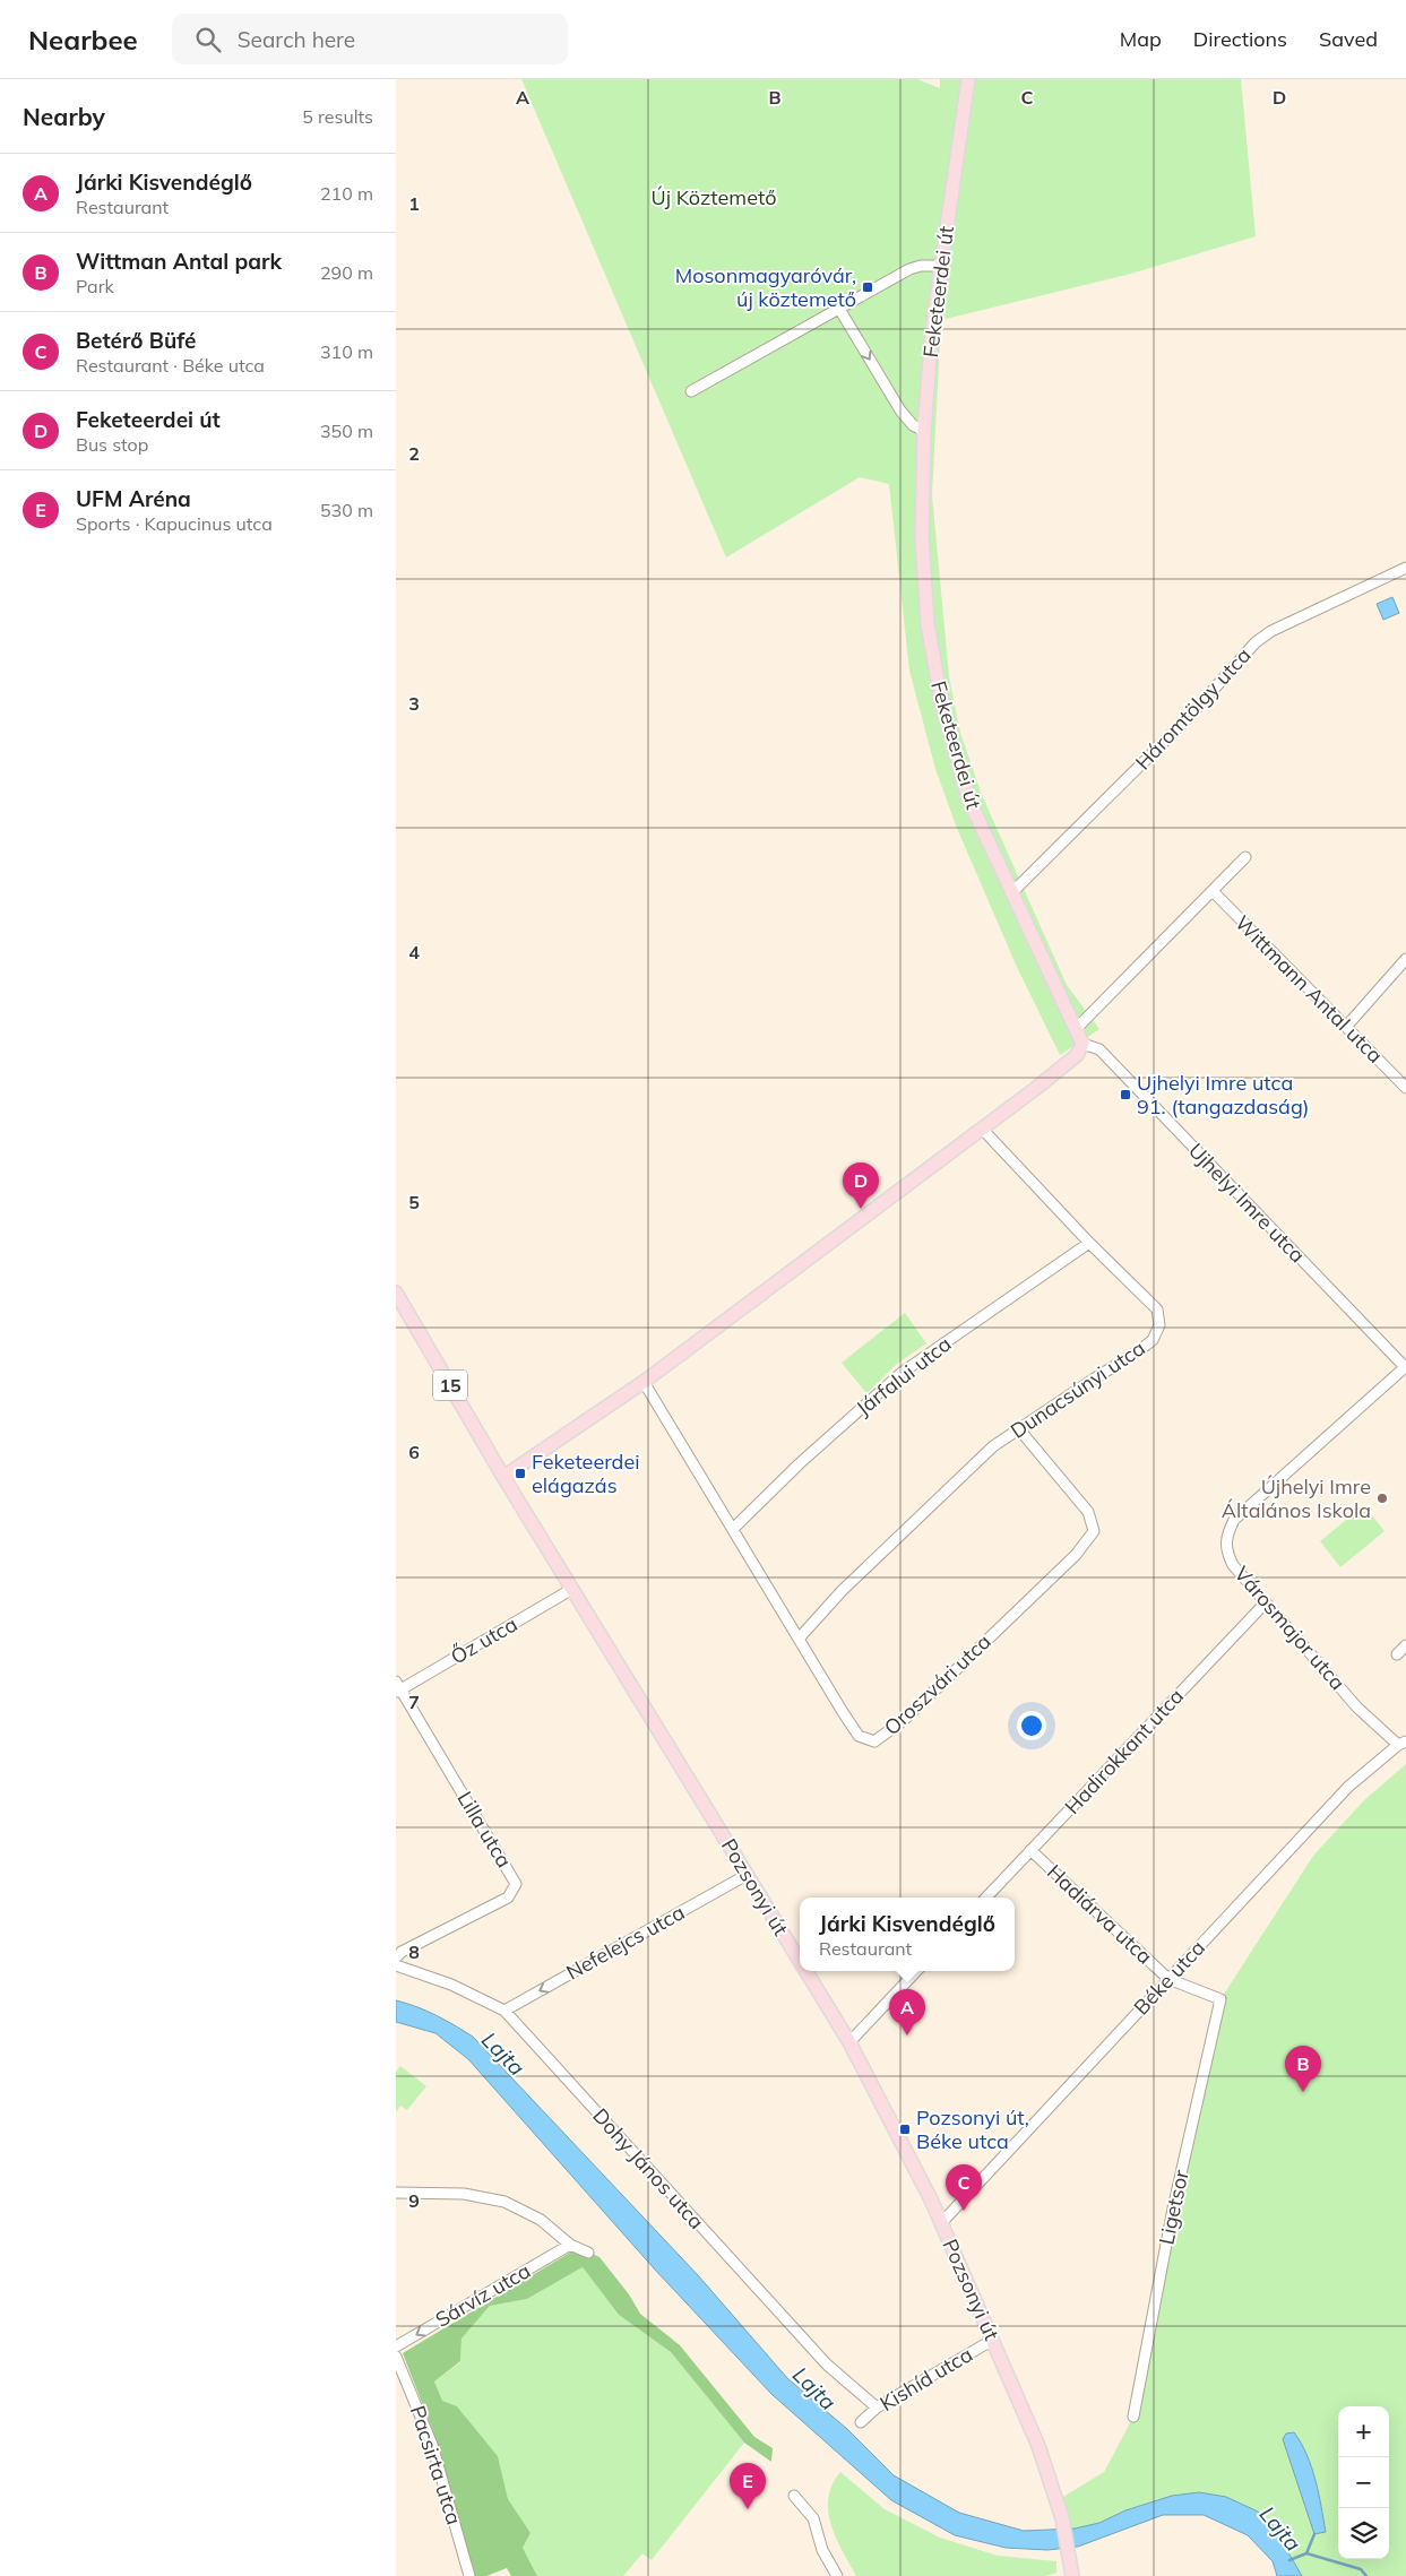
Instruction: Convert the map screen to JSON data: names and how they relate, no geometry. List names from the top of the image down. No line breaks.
{"streets":{"main road":["Feketeerdei út","15","Pozsonyi út"],"street":["Háromtölgy utca","Wittmann Antal utca","Ujhelyi Imre utca","Járfalui utca","Dunacsúnyi utca","Városmajor utca","Őz utca","Oroszvári utca","Hadirokkant utca","Lilla utca","Hadiárva utca","Nefelejcs utca","Béke utca","Dohy János utca","Ligetsor","Sárvíz utca","Kishíd utca","Pacsirta utca"]},"crossings":[["Feketeerdei út","Háromtölgy utca"],["Feketeerdei út","Ujhelyi Imre utca"],["Ujhelyi Imre utca","Városmajor utca"],["Járfalui utca","Dunacsúnyi utca"],["Járfalui utca","Oroszvári utca"],["Dunacsúnyi utca","Oroszvári utca"],["Városmajor utca","Hadirokkant utca"],["Városmajor utca","Béke utca"],["Őz utca","Lilla utca"],["Őz utca","Pozsonyi út"],["Hadirokkant utca","Hadiárva utca"],["Pozsonyi út","Nefelejcs utca"],["Pozsonyi út","Béke utca"],["Pozsonyi út","Kishíd utca"],["Hadiárva utca","Béke utca"],["Hadiárva utca","Ligetsor"],["Nefelejcs utca","Dohy János utca"],["Béke utca","Ligetsor"],["Dohy János utca","Kishíd utca"]],"one_way":["Nefelejcs utca","Sárvíz utca"],"water":["Lajta"],"parks":["Új Köztemető"],"places":{"transit":["Mosonmagyaróvár, új köztemető","Ujhelyi Imre utca 91. (tangazdaság)","Feketeerdei elágazás","Pozsonyi út, Béke utca"],"other":["Újhelyi Imre Általános Iskola"]},"page":{"header":"Nearbee","search":"Search here","nav":["Map","Directions","Saved"],"heading":["Nearby","5 results"],"list":[{"mark":"A","name":"Járki Kisvendéglő","note":"Restaurant","value":"210 m"},{"mark":"B","name":"Wittman Antal park","note":"Park","value":"290 m"},{"mark":"C","name":"Betérő Büfé","note":"Restaurant · Béke utca","value":"310 m"},{"mark":"D","name":"Feketeerdei út","note":"Bus stop","value":"350 m"},{"mark":"E","name":"UFM Aréna","note":"Sports · Kapucinus utca","value":"530 m"}],"pins":["D","A","B","C","E"],"popup":["Járki Kisvendéglő","Restaurant"],"map_buttons":["+","−"]},"grid":{"columns":["A","B","C","D"],"rows":["1","2","3","4","5","6","7","8","9"]}}
